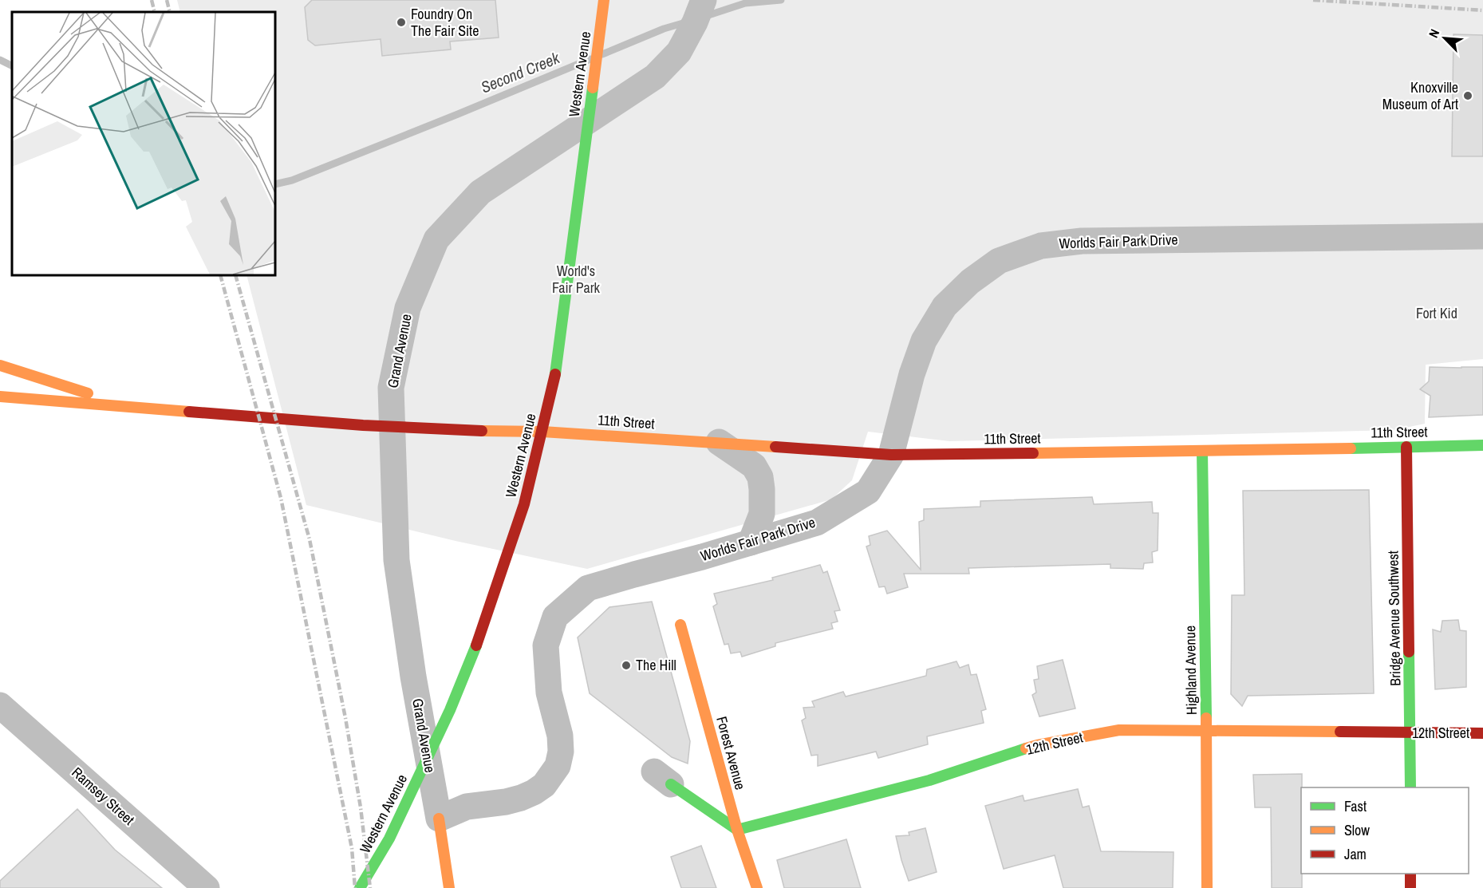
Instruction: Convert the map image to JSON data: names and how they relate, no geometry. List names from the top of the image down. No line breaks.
{"streets":{"main road":["Western Avenue","Grand Avenue","11th Street","Bridge Avenue Southwest","Highland Avenue","12th Street","Forest Avenue"],"street":["Worlds Fair Park Drive","Ramsey Street"]},"crossings":[["Western Avenue","11th Street"],["Worlds Fair Park Drive","Grand Avenue"],["Worlds Fair Park Drive","11th Street"],["11th Street","Bridge Avenue Southwest"],["11th Street","Highland Avenue"],["Bridge Avenue Southwest","12th Street"],["Highland Avenue","12th Street"],["12th Street","Forest Avenue"]],"water":["Second Creek"],"parks":["World's Fair Park","Fort Kid"],"places":["Foundry On The Fair Site","Knoxville Museum of Art","The Hill"],"legend":["Fast","Slow","Jam"],"north":"top left"}
